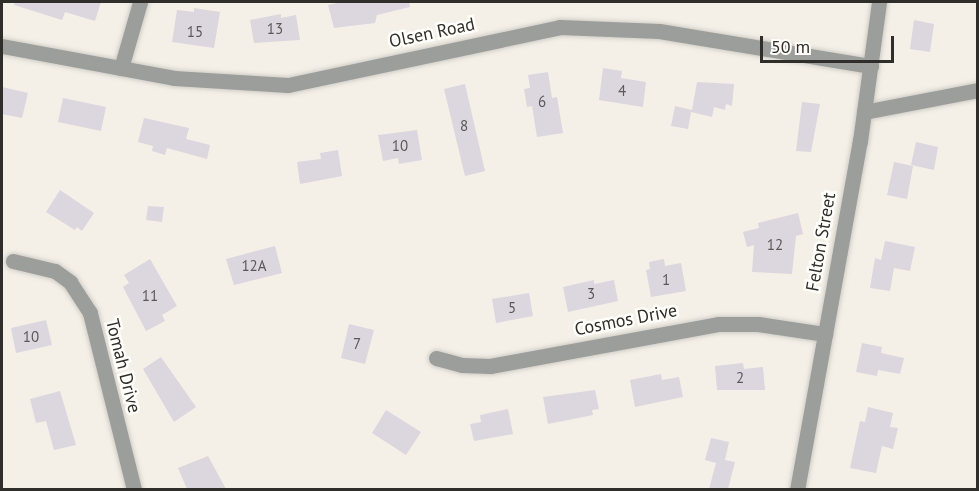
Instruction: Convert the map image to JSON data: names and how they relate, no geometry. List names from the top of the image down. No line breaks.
{"streets":{"street":["Olsen Road","Felton Street","Cosmos Drive","Tomah Drive"]},"crossings":[["Olsen Road","Felton Street"],["Felton Street","Cosmos Drive"]],"house_numbers":["13","15","4","6","8","10","12","12A","1","3","11","5","10","7","2"],"scale_bar":"50 m"}
